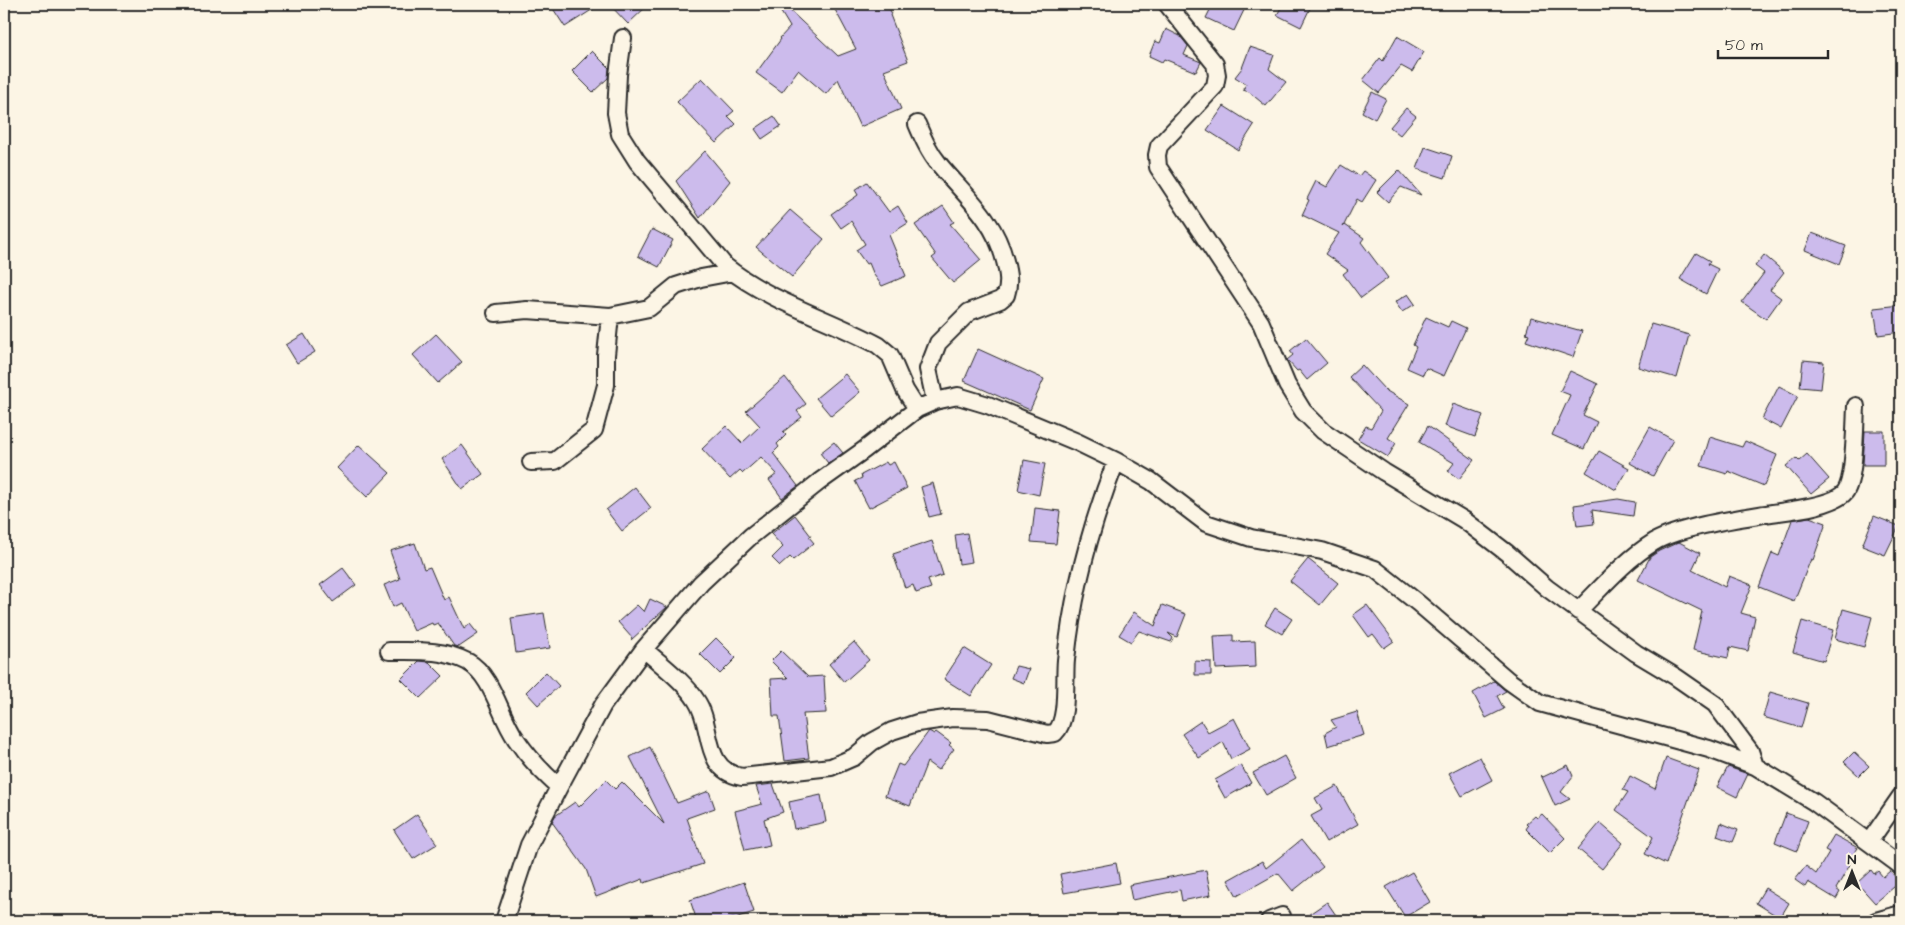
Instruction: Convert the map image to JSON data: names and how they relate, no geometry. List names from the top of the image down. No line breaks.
{"scale_bar":"50 m","north":"top"}
